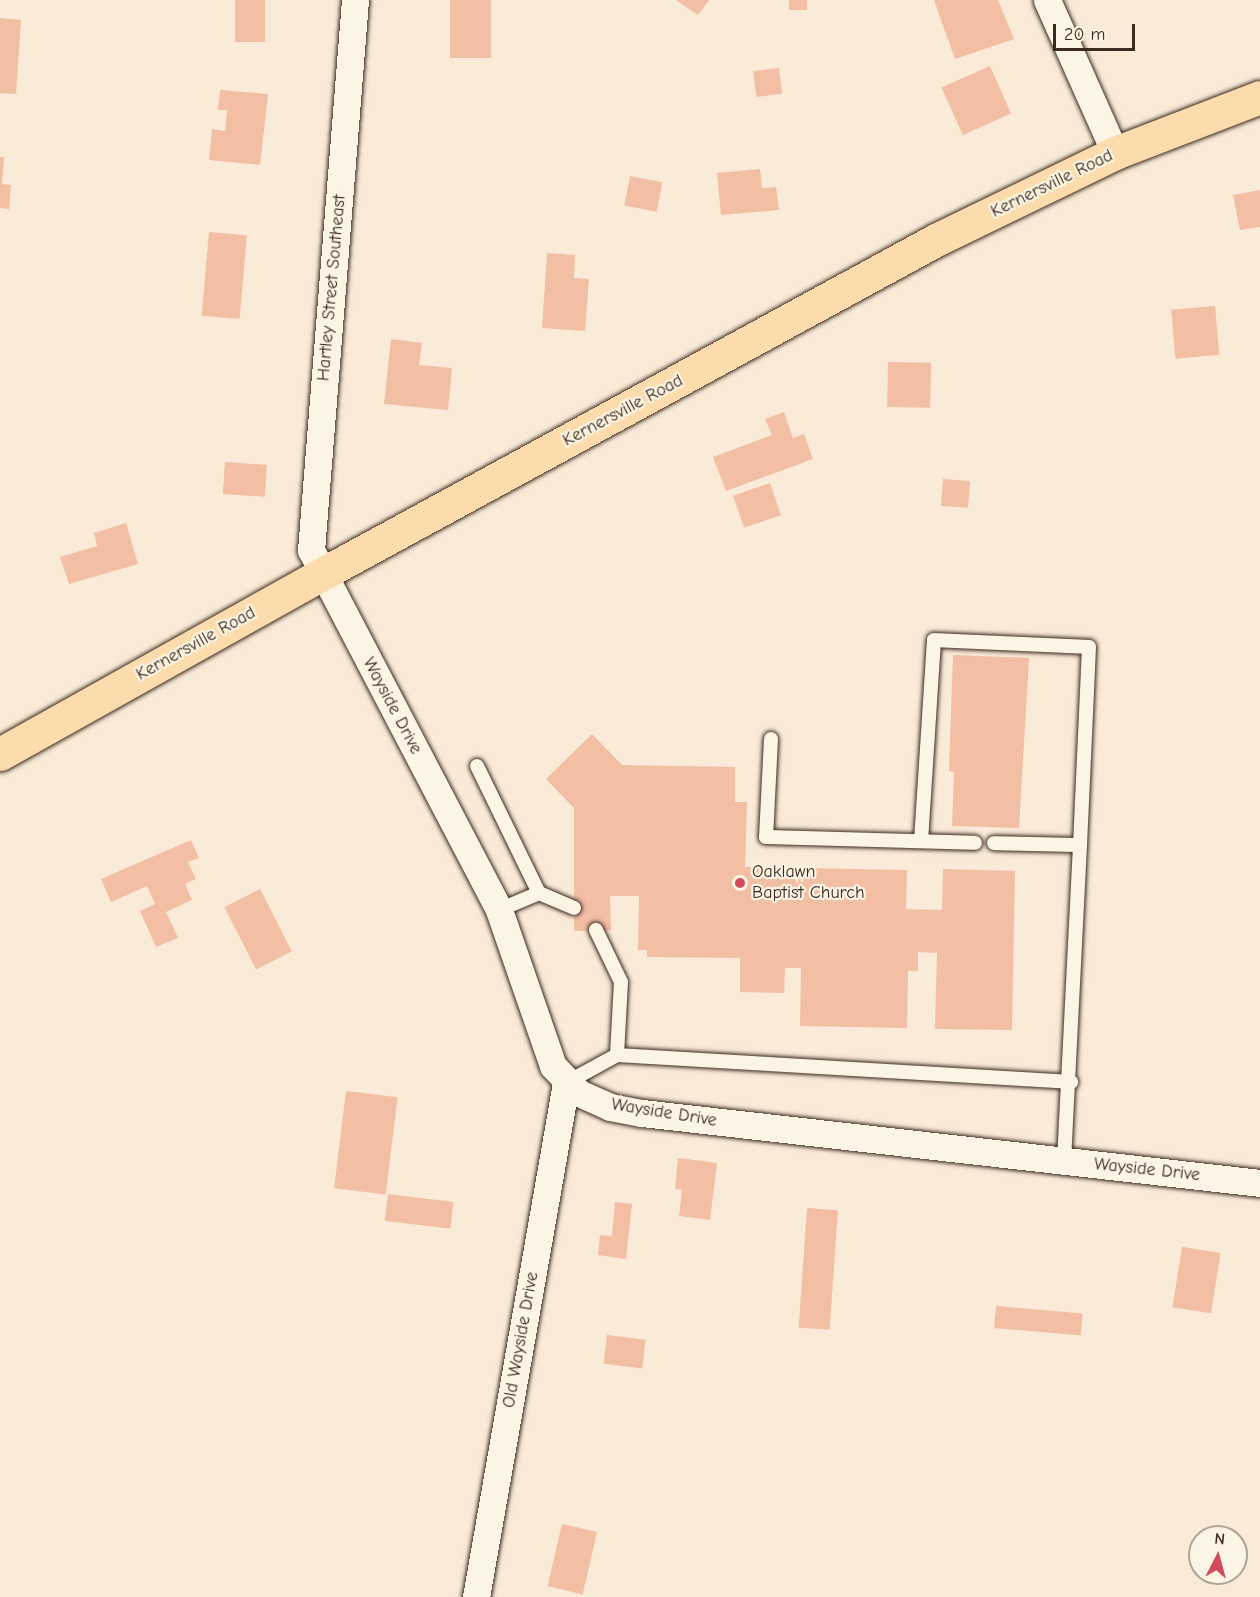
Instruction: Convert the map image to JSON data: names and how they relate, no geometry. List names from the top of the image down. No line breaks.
{"streets":{"main road":["Kernersville Road"],"street":["Hartley Street Southeast","Wayside Drive","Old Wayside Drive"]},"crossings":[["Kernersville Road","Hartley Street Southeast"],["Kernersville Road","Wayside Drive"],["Hartley Street Southeast","Wayside Drive"],["Wayside Drive","Old Wayside Drive"]],"places":["Oaklawn Baptist Church"],"scale_bar":"20 m","north":"top"}
